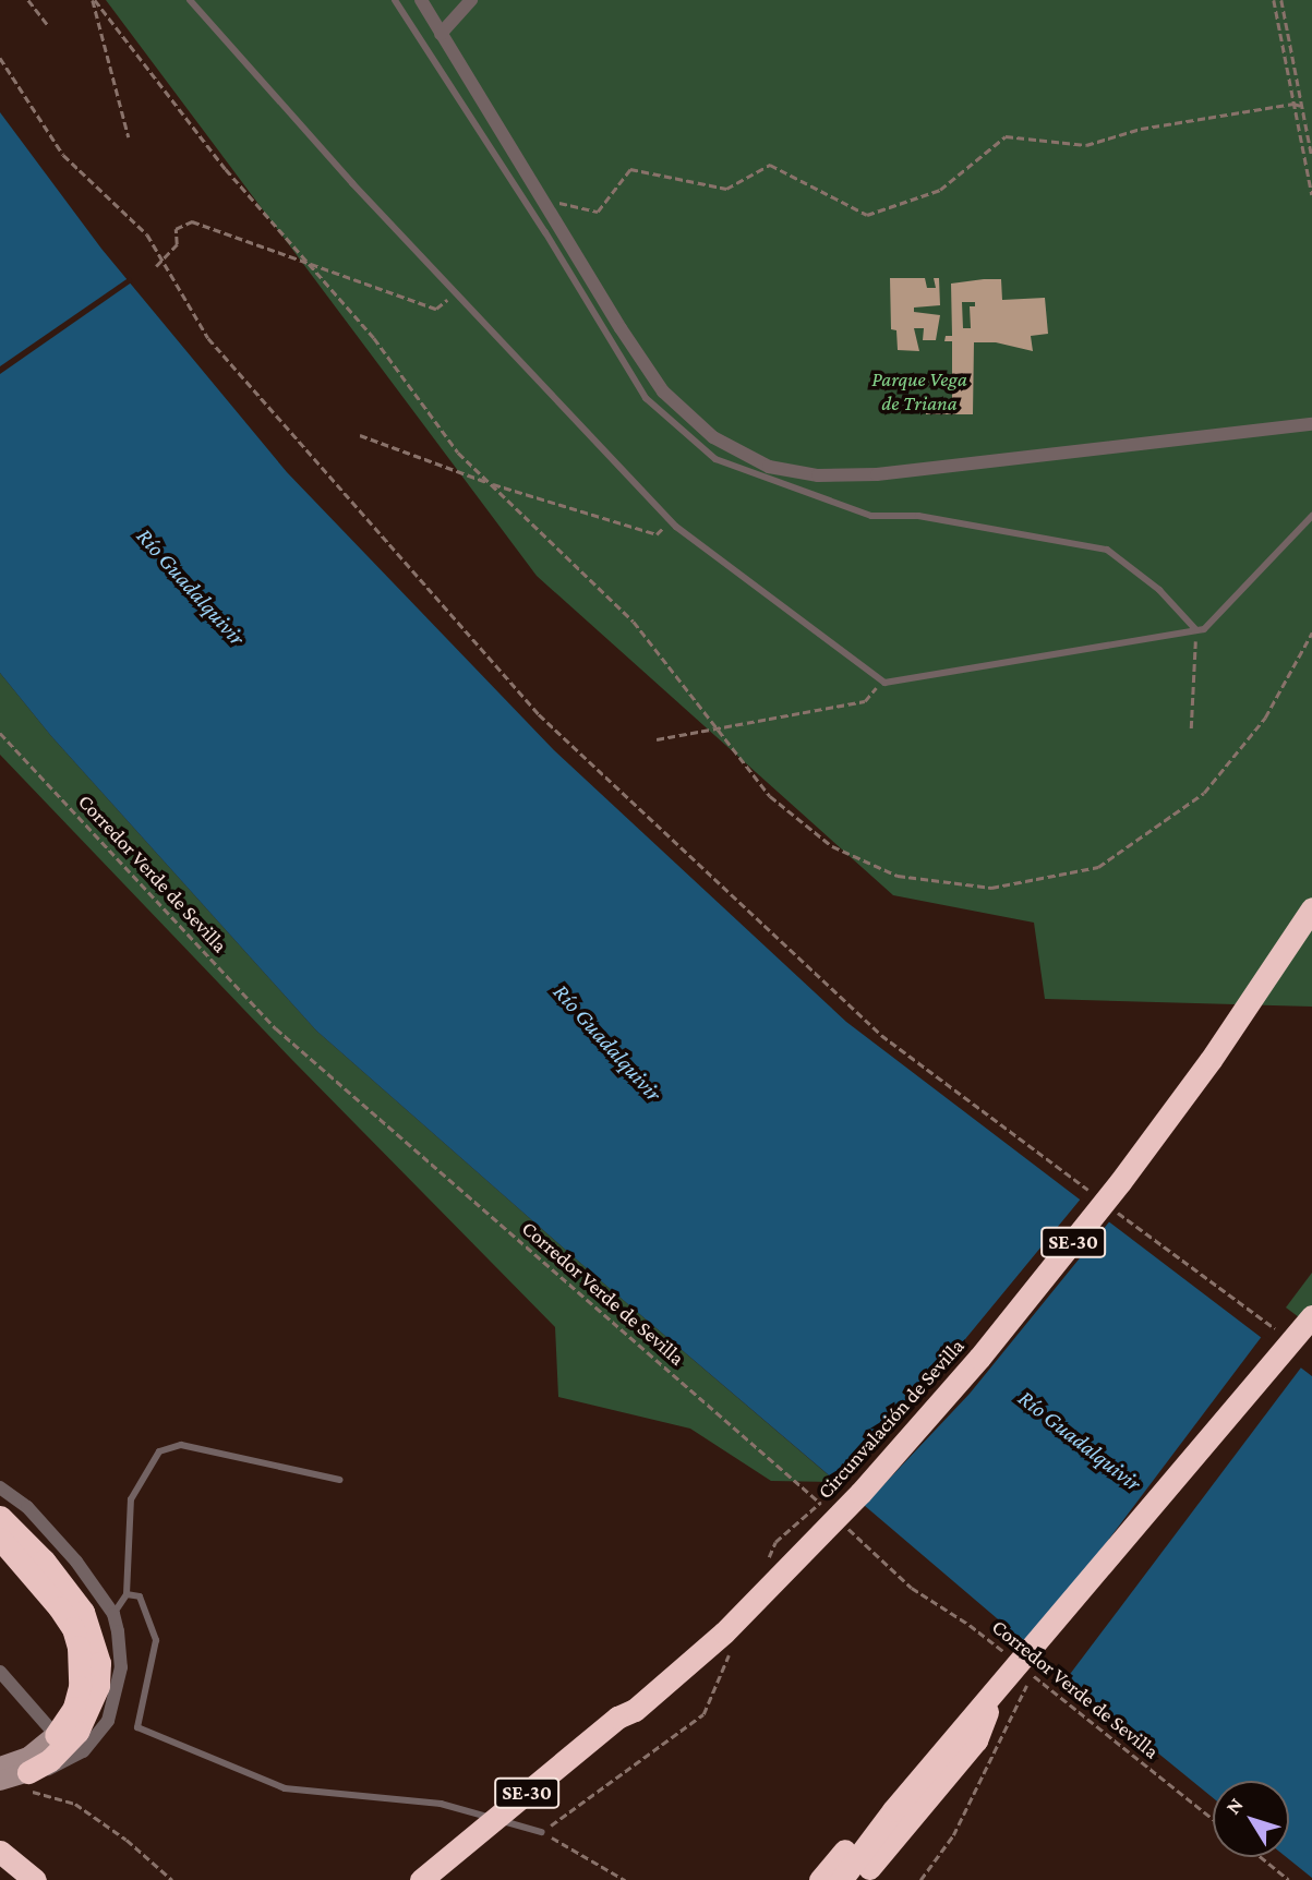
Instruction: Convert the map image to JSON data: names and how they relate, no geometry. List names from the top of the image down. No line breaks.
{"streets":{"highway":["SE-30","Circunvalación de Sevilla"],"path":["Corredor Verde de Sevilla"]},"water":["Río Guadalquivir"],"parks":["Parque Vega de Triana"],"north":"top left"}
